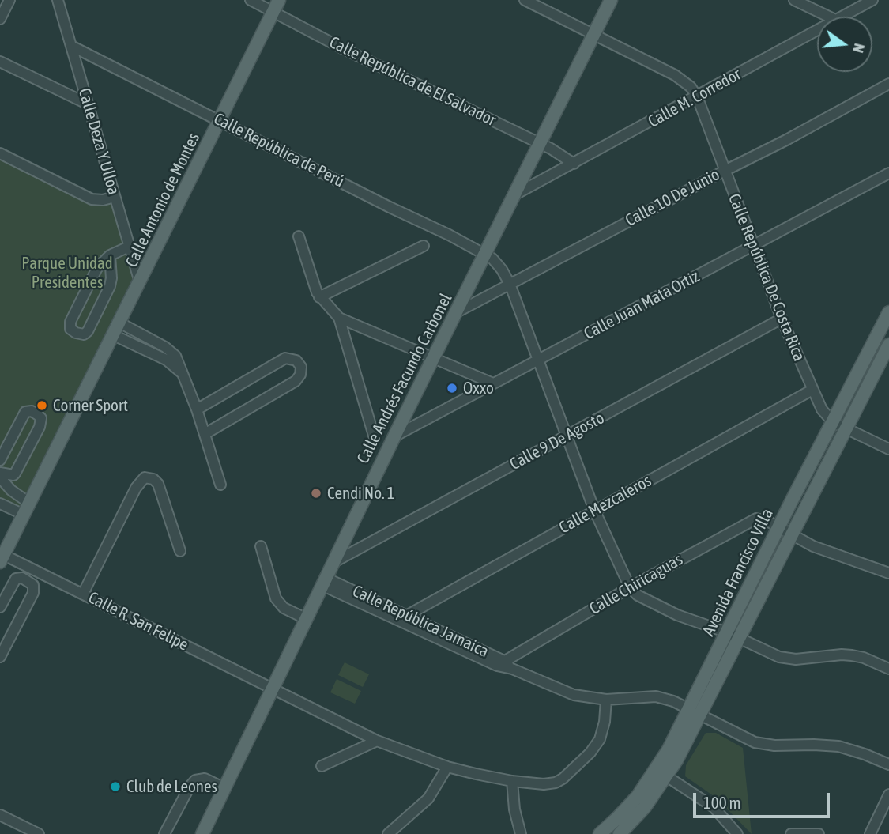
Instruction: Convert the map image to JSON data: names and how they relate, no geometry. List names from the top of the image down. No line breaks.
{"streets":{"main road":["Calle Antonio de Montes","Calle Andrés Facundo Carbonel","Avenida Francisco Villa"],"street":["Calle República de El Salvador","Calle M. Corredor","Calle Deza Y Ulloa","Calle República de Perú","Calle 10 De Junio","Calle República De Costa Rica","Calle Juan Mata Ortiz","Calle 9 De Agosto","Calle Mezcaleros","Calle Chiricaguas","Calle R. San Felipe","Calle República Jamaica"]},"crossings":[["Calle República de El Salvador","Calle M. Corredor"],["Calle República de El Salvador","Calle Antonio de Montes"],["Calle República de El Salvador","Calle Andrés Facundo Carbonel"],["Calle M. Corredor","Calle República De Costa Rica"],["Calle M. Corredor","Calle Andrés Facundo Carbonel"],["Calle Deza Y Ulloa","Calle República de Perú"],["Calle Deza Y Ulloa","Calle Antonio de Montes"],["Calle República de Perú","Calle Antonio de Montes"],["Calle República de Perú","Calle Andrés Facundo Carbonel"],["Calle 10 De Junio","Calle República De Costa Rica"],["Calle 10 De Junio","Calle Andrés Facundo Carbonel"],["Calle Antonio de Montes","Calle R. San Felipe"],["Calle República De Costa Rica","Calle Juan Mata Ortiz"],["Calle República De Costa Rica","Calle 9 De Agosto"],["Calle República De Costa Rica","Calle Mezcaleros"],["Calle República De Costa Rica","Avenida Francisco Villa"],["Calle Juan Mata Ortiz","Calle Andrés Facundo Carbonel"],["Calle Andrés Facundo Carbonel","Calle 9 De Agosto"],["Calle Andrés Facundo Carbonel","Calle R. San Felipe"],["Calle Andrés Facundo Carbonel","Calle República Jamaica"],["Calle Mezcaleros","Calle República Jamaica"],["Avenida Francisco Villa","Calle Chiricaguas"],["Avenida Francisco Villa","Calle República Jamaica"],["Calle Chiricaguas","Calle República Jamaica"],["Calle R. San Felipe","Calle República Jamaica"]],"parks":["Parque Unidad Presidentes"],"places":["Oxxo","Corner Sport","Cendi No. 1","Club de Leones"],"scale_bar":"100 m","north":"right"}
